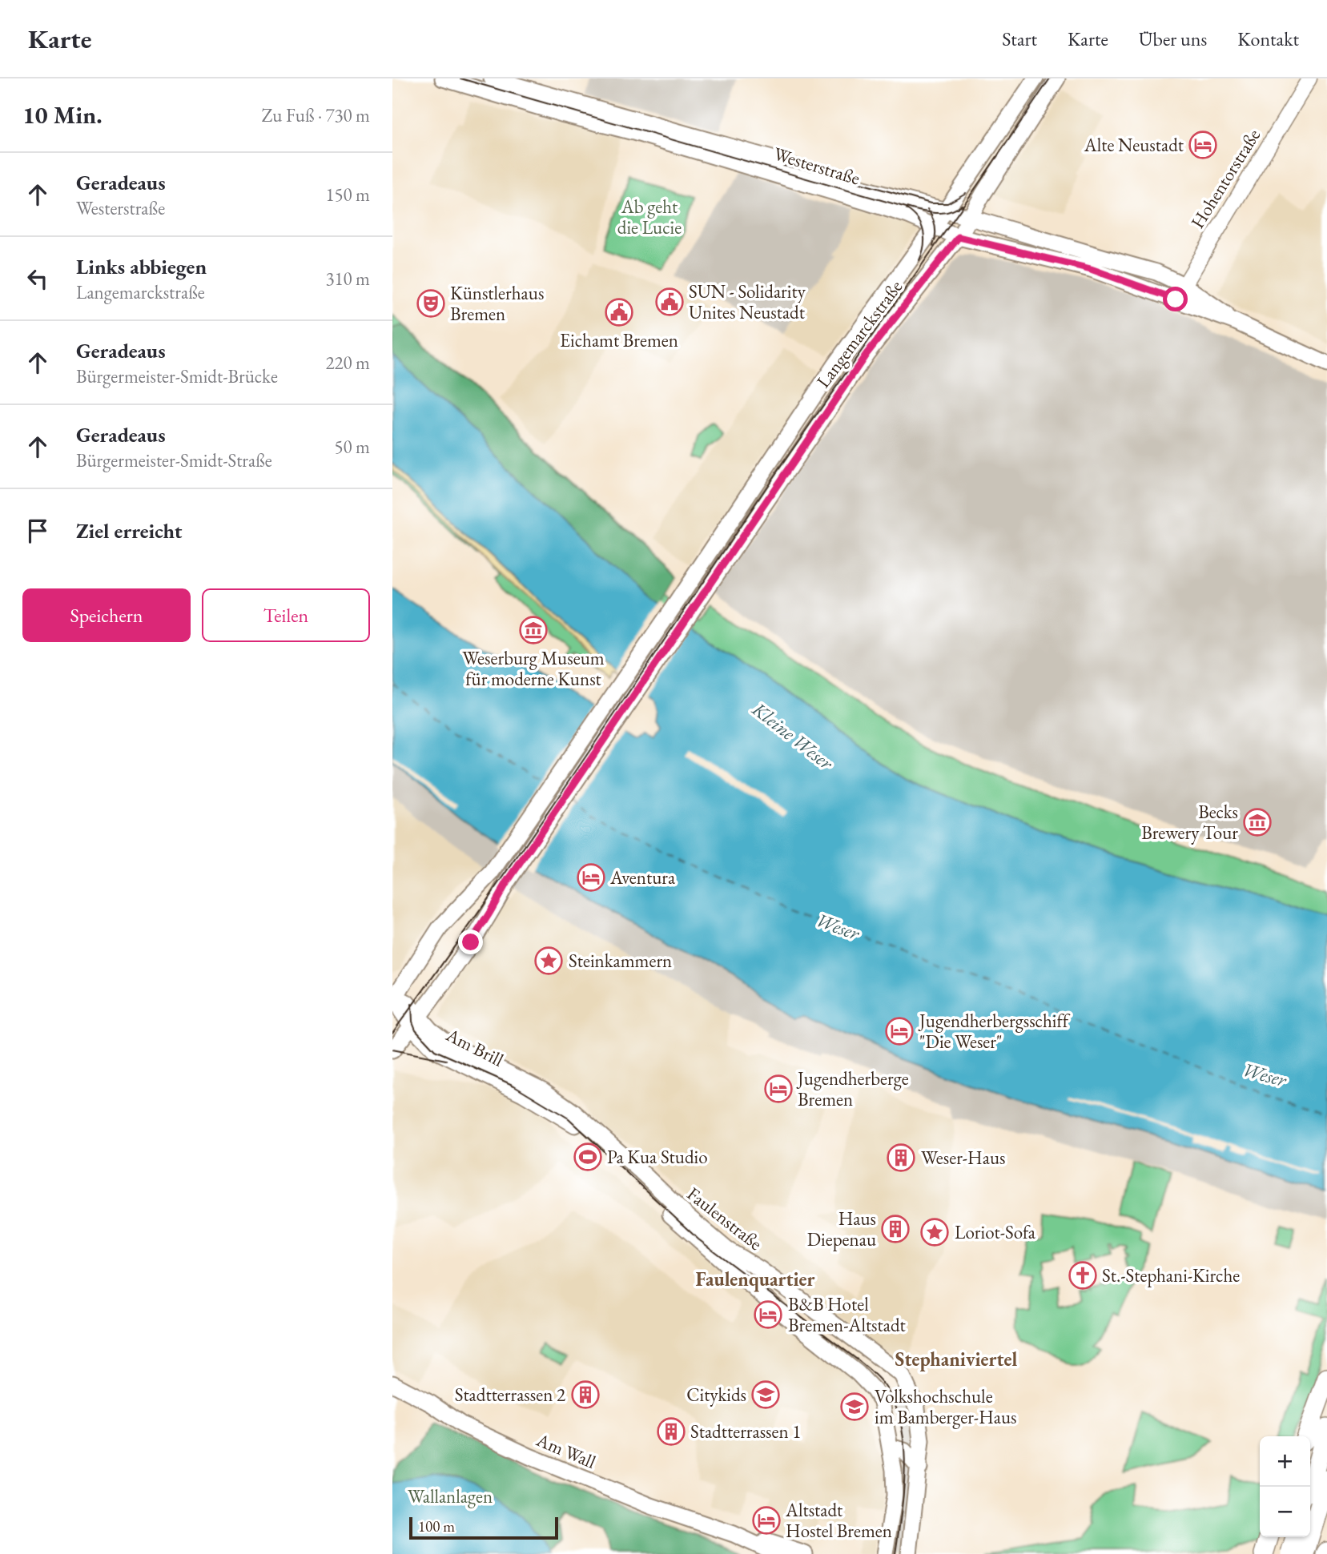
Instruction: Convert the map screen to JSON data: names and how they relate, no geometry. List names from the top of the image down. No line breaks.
{"streets":{"main road":["Westerstraße","Langemarckstraße","Am Brill","Faulenstraße","Am Wall"],"street":["Hohentorstraße"]},"crossings":[["Westerstraße","Hohentorstraße"],["Westerstraße","Langemarckstraße"],["Langemarckstraße","Am Brill"],["Am Brill","Faulenstraße"]],"districts":["Faulenquartier","Stephaniviertel"],"water":["Kleine Weser","Weser"],"parks":["Ab geht die Lucie","Wallanlagen"],"places":{"hotel":["Alte Neustadt","Aventura","Jugendherbergsschiff \"Die Weser\"","Jugendherberge Bremen","B&B Hotel Bremen-Altstadt","Altstadt Hostel Bremen"],"public building":["SUN - Solidarity Unites Neustadt","Eichamt Bremen"],"theatre":["Künstlerhaus Bremen"],"museum":["Weserburg Museum für moderne Kunst","Becks Brewery Tour"],"place":["Steinkammern","Loriot-Sofa"],"sports":["Pa Kua Studio"],"building":["Weser-Haus","Haus Diepenau","Stadtterrassen 2","Stadtterrassen 1"],"church":["St.-Stephani-Kirche"],"school or university":["Citykids","Volkshochschule im Bamberger-Haus"]},"scale_bar":"100 m","page":{"header":"Karte","nav":["Start","Karte","Über uns","Kontakt"],"heading":["10 Min.","Zu Fuß · 730 m"],"list":[["Geradeaus","Westerstraße","150 m"],["Links abbiegen","Langemarckstraße","310 m"],["Geradeaus","Bürgermeister-Smidt-Brücke","220 m"],["Geradeaus","Bürgermeister-Smidt-Straße","50 m"],"Ziel erreicht"],"buttons":["Speichern","Teilen"],"map_buttons":["+","−"],"scale":"100 m"}}
